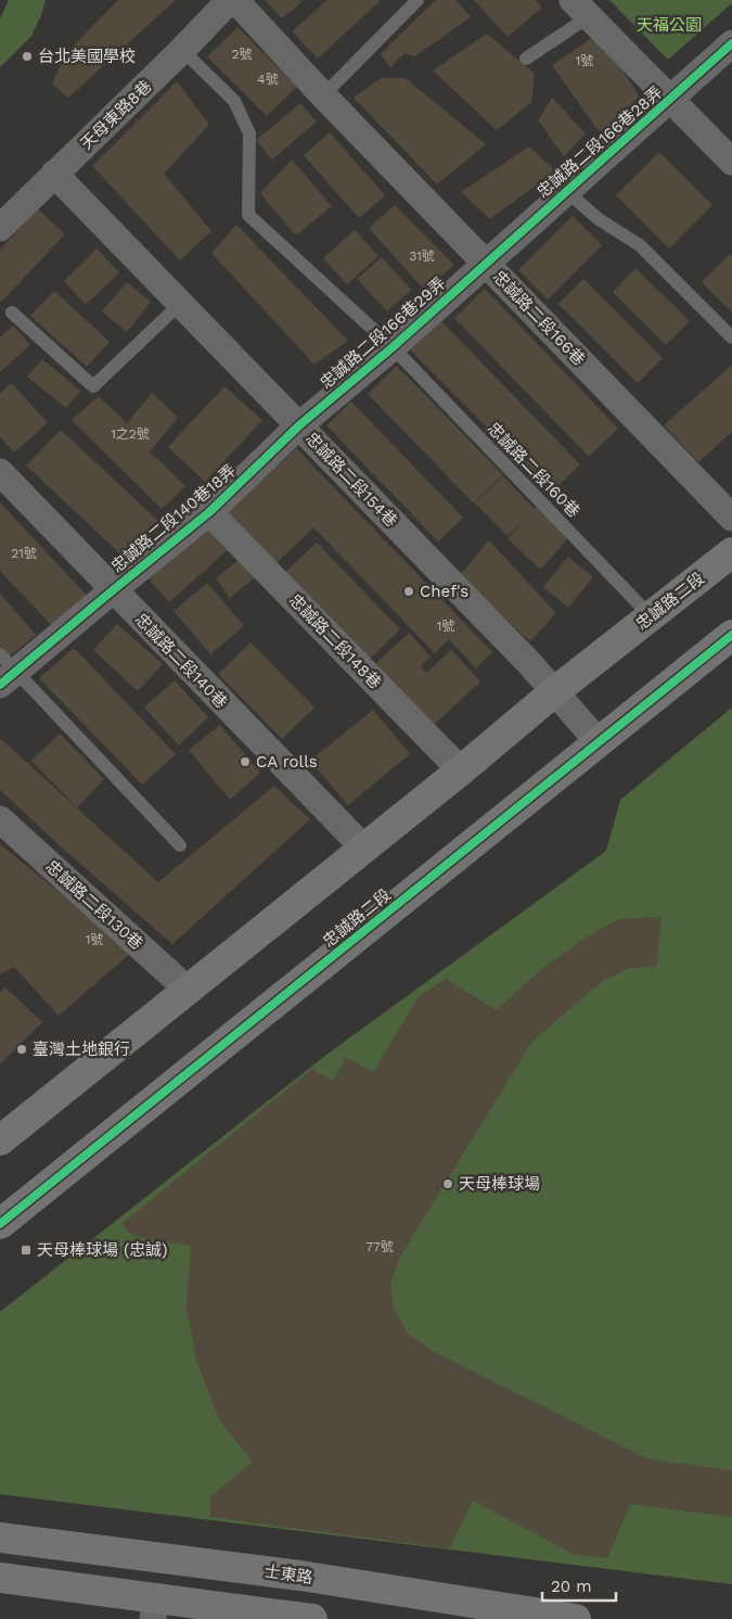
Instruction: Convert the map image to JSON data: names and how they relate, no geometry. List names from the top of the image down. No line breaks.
{"streets":{"street":["天母東路8巷","忠誠路二段166巷28弄","忠誠路二段166巷","忠誠路二段166巷29弄","忠誠路二段154巷","忠誠路二段140巷18弄","忠誠路二段","忠誠路二段148巷","忠誠路二段140巷","忠誠路二段130巷","士東路"],"lane":["忠誠路二段160巷"]},"crossings":[["天母東路8巷","忠誠路二段160巷"],["天母東路8巷","忠誠路二段154巷"],["忠誠路二段166巷28弄","忠誠路二段166巷"],["忠誠路二段166巷28弄","忠誠路二段166巷29弄"],["忠誠路二段166巷","忠誠路二段166巷29弄"],["忠誠路二段166巷29弄","忠誠路二段160巷"],["忠誠路二段166巷29弄","忠誠路二段154巷"],["忠誠路二段166巷29弄","忠誠路二段140巷18弄"],["忠誠路二段160巷","忠誠路二段"],["忠誠路二段154巷","忠誠路二段140巷18弄"],["忠誠路二段154巷","忠誠路二段"],["忠誠路二段140巷18弄","忠誠路二段148巷"],["忠誠路二段140巷18弄","忠誠路二段140巷"],["忠誠路二段","忠誠路二段148巷"],["忠誠路二段","忠誠路二段140巷"],["忠誠路二段","忠誠路二段130巷"]],"parks":["天福公園"],"places":{"other":["台北美國學校","Chef's","CA rolls","臺灣土地銀行","天母棒球場"],"transit":["天母棒球場 (忠誠)"]},"house_numbers":["2號","1號","4號","31號","1之2號","21號","1號","1號","77號"],"scale_bar":"20 m"}
